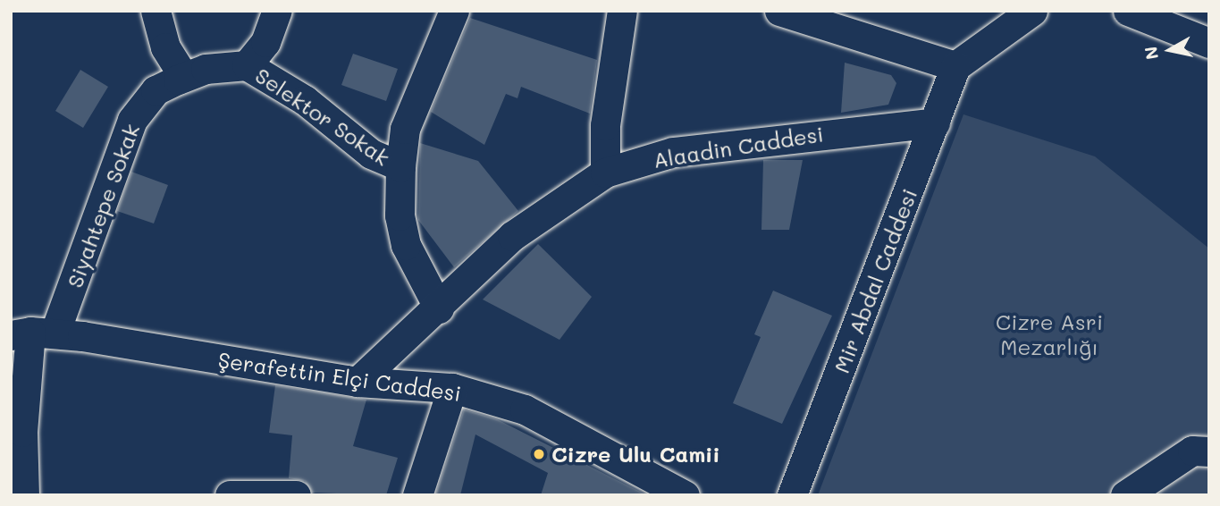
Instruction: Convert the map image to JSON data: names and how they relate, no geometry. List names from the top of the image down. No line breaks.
{"streets":{"street":["Selektor Sokak","Alaadin Caddesi","Siyahtepe Sokak","Mir Abdal Caddesi","Şerafettin Elçi Caddesi"]},"crossings":[["Selektor Sokak","Siyahtepe Sokak"],["Alaadin Caddesi","Mir Abdal Caddesi"],["Alaadin Caddesi","Şerafettin Elçi Caddesi"],["Siyahtepe Sokak","Şerafettin Elçi Caddesi"]],"parks":["Cizre Asri Mezarlığı"],"places":["Cizre Ulu Camii"],"north":"left"}
